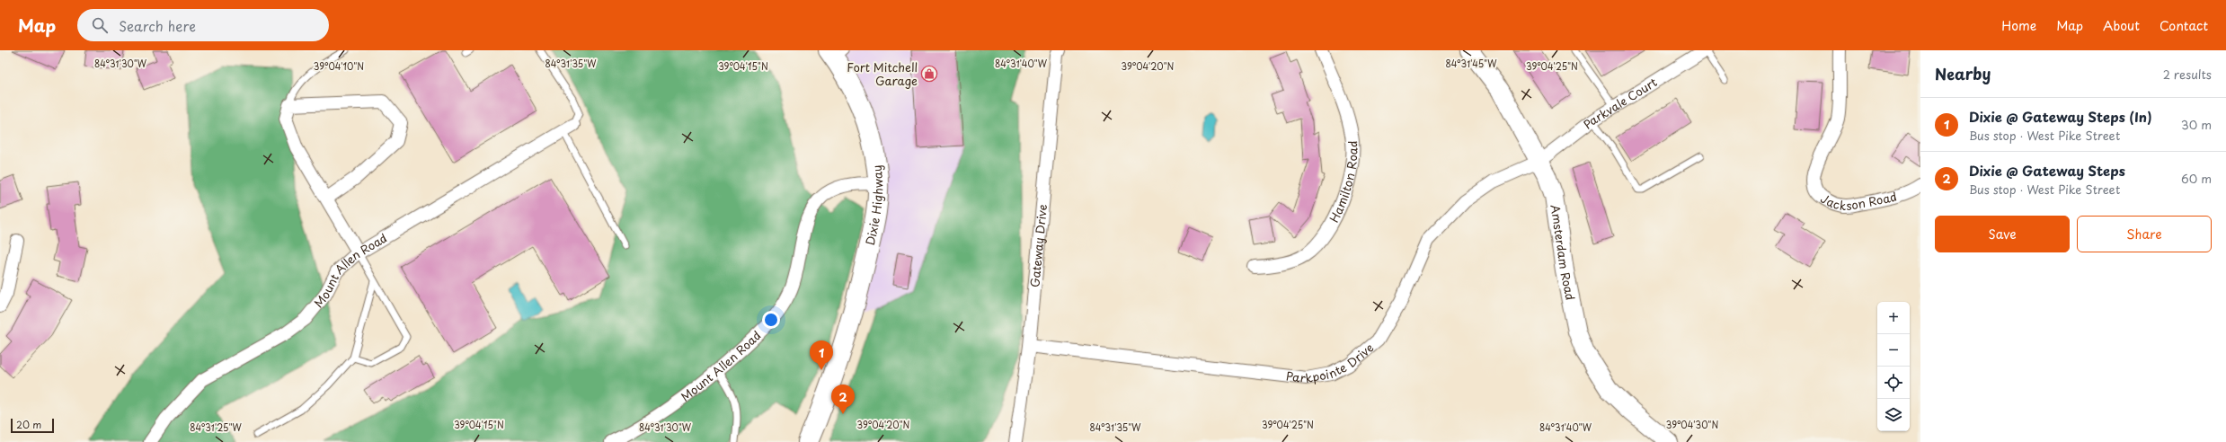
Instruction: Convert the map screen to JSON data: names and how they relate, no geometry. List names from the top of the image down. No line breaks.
{"streets":{"main road":["Dixie Highway"],"street":["Parkvale Court","Hamilton Road","Jackson Road","Gateway Drive","Amsterdam Road","Mount Allen Road","Parkpointe Drive"]},"crossings":[["Parkvale Court","Amsterdam Road"],["Parkvale Court","Parkpointe Drive"],["Dixie Highway","Mount Allen Road"],["Gateway Drive","Parkpointe Drive"],["Amsterdam Road","Parkpointe Drive"]],"places":{"shop":["Fort Mitchell Garage"]},"scale_bar":"20 m","page":{"header":"Map","search":"Search here","nav":["Home","Map","About","Contact"],"heading":["Nearby","2 results"],"list":[{"mark":"1","name":"Dixie @ Gateway Steps (In)","note":"Bus stop · West Pike Street","value":"30 m"},{"mark":"2","name":"Dixie @ Gateway Steps","note":"Bus stop · West Pike Street","value":"60 m"}],"buttons":["Save","Share"],"map_buttons":["+","−"],"pins":["1","2"],"scale":"20 m"},"coordinates":["84°31'35\"W","84°31'40\"W","84°31'30\"W","84°31'45\"W","39°04'10\"N","39°04'15\"N","39°04'20\"N","39°04'25\"N","39°04'30\"N","84°31'25\"W"]}
